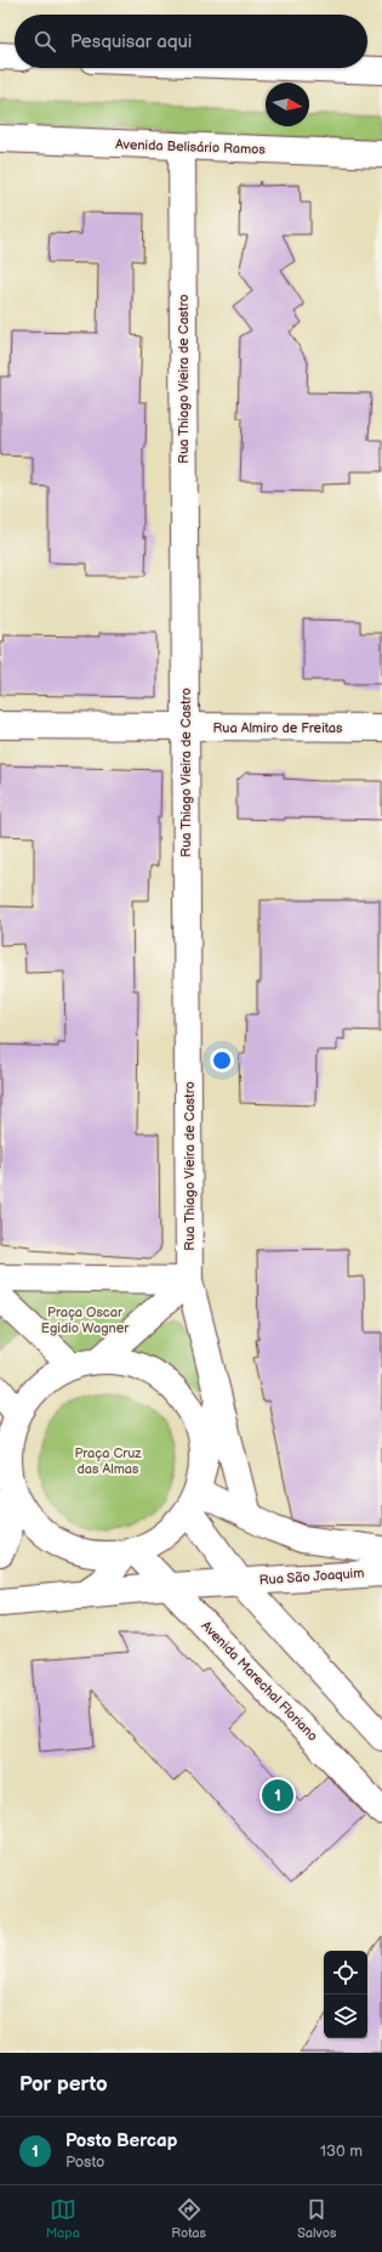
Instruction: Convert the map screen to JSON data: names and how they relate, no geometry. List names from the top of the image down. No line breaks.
{"streets":{"street":["Avenida Belisário Ramos","Rua Thiago Vieira de Castro","Rua Almiro de Freitas","Rua São Joaquim","Avenida Marechal Floriano"]},"crossings":[["Avenida Belisário Ramos","Rua Thiago Vieira de Castro"],["Rua Thiago Vieira de Castro","Rua Almiro de Freitas"],["Rua Thiago Vieira de Castro","Rua São Joaquim"],["Rua São Joaquim","Avenida Marechal Floriano"]],"parks":["Praça Oscar Egidio Wagner","Praça Cruz das Almas"],"north":"right","page":{"search":"Pesquisar aqui","pins":"1","heading":"Por perto","list":[{"mark":"1","name":"Posto Bercap","note":"Posto","value":"130 m"}],"nav":["Mapa","Rotas","Salvos"]}}
